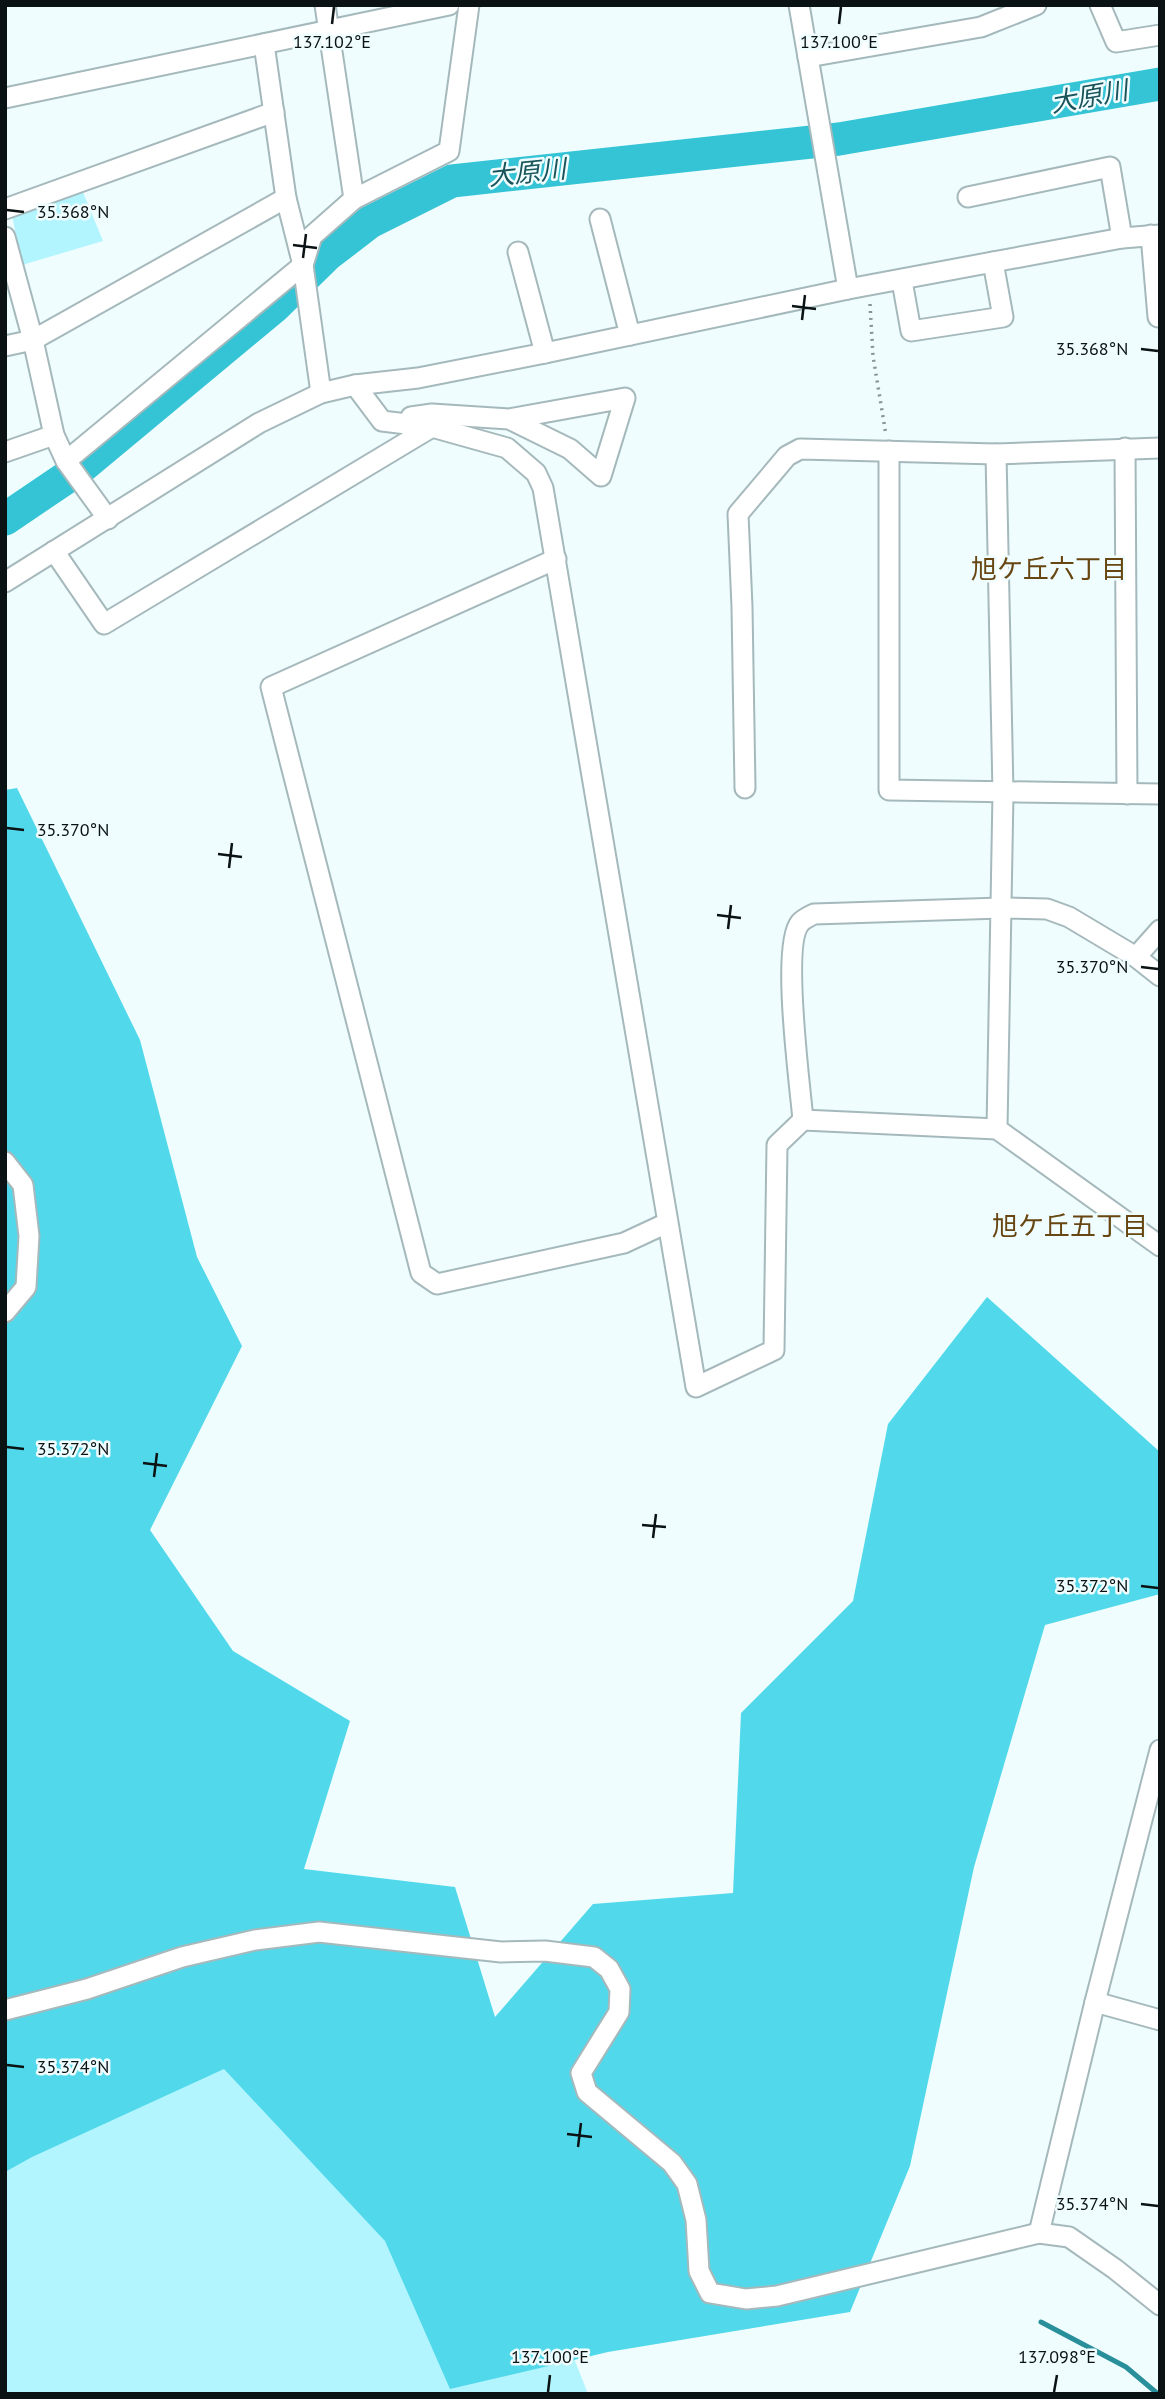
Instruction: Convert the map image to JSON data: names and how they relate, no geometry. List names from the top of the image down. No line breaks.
{"districts":["旭ケ丘六丁目","旭ケ丘五丁目"],"water":["大原川"],"coordinates":["137.102°E","137.100°E","35.368°N","35.370°N","35.372°N","35.374°N","137.098°E"]}
